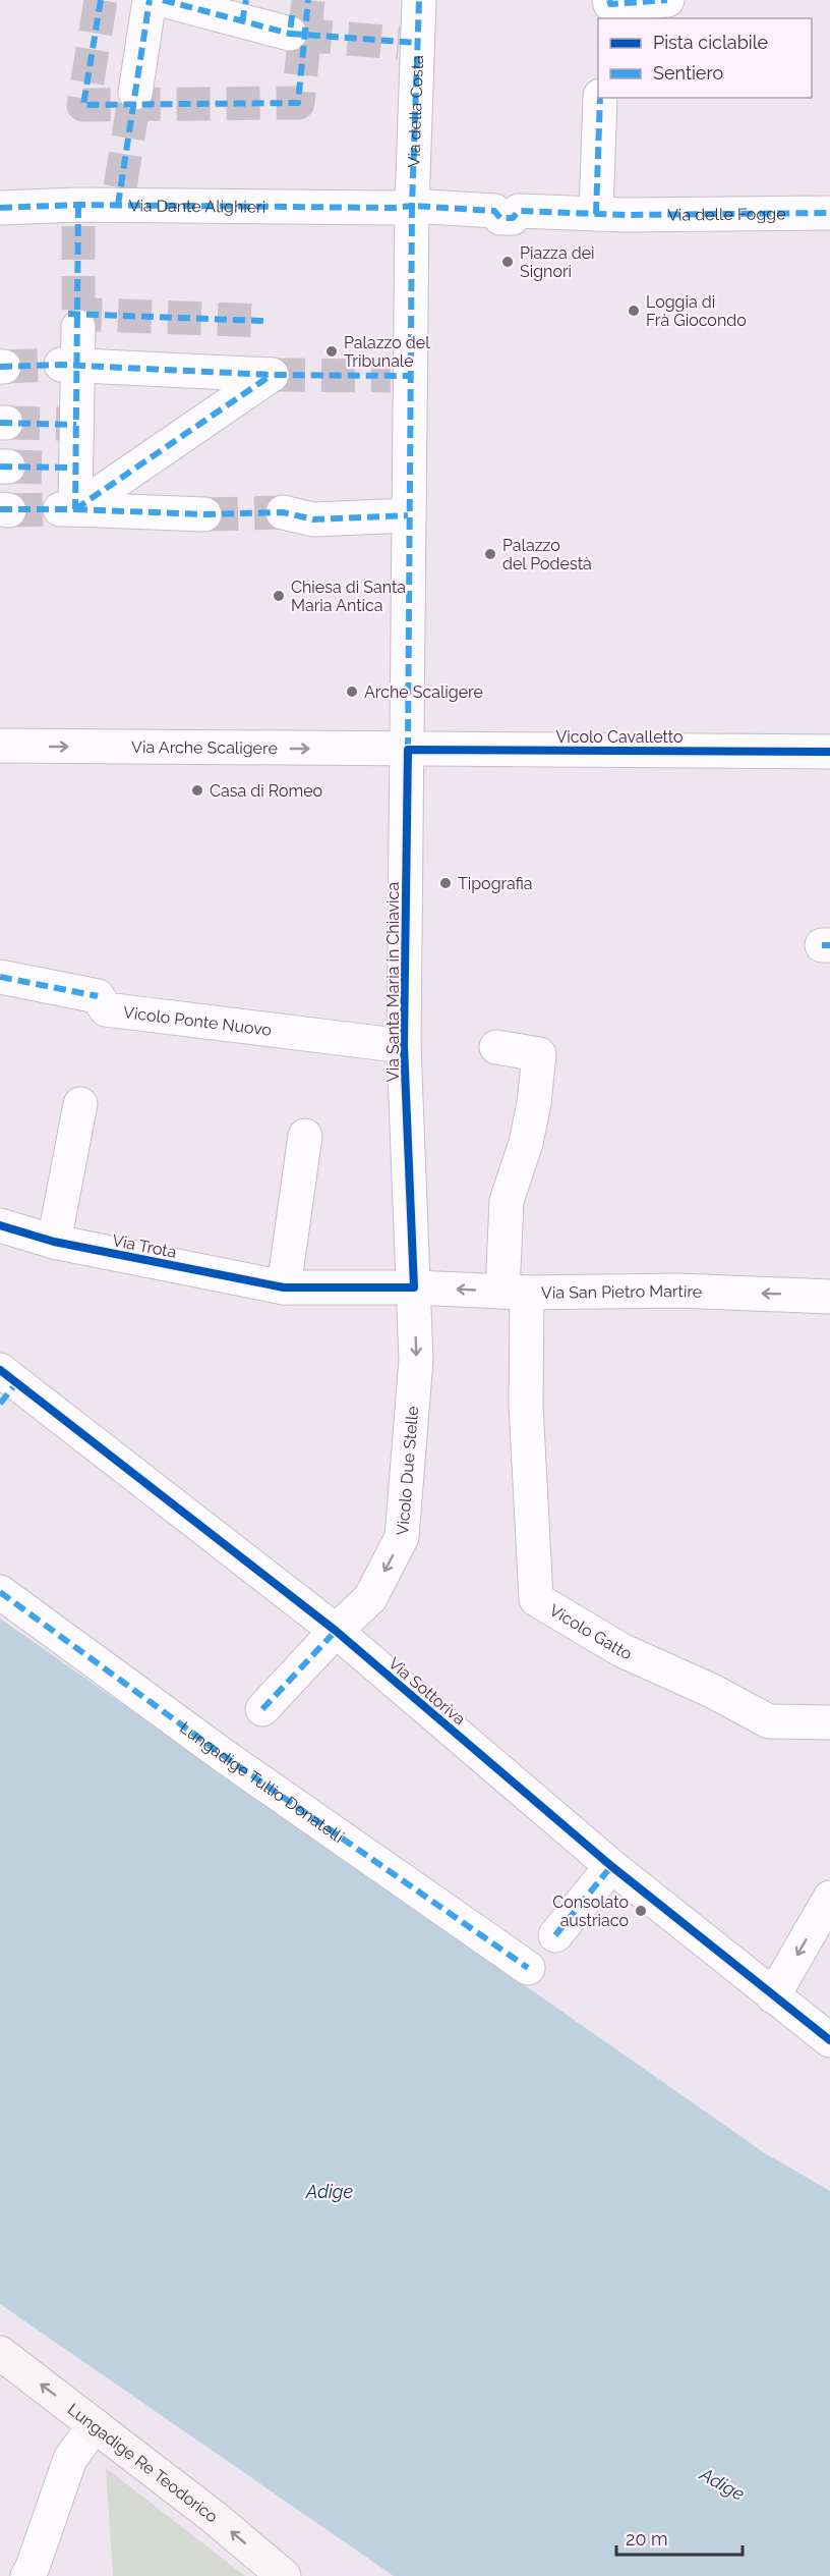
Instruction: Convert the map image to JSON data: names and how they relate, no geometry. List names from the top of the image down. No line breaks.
{"streets":{"street":["Via della Costa","Via Dante Alighieri","Via delle Fogge","Vicolo Cavalletto","Via Arche Scaligere","Via Santa Maria in Chiavica","Vicolo Ponte Nuovo","Via Trota","Via San Pietro Martire","Vicolo Due Stelle","Vicolo Gatto","Via Sottoriva","Lungadige Tullio Donatelli","Lungadige Re Teodorico"]},"crossings":[["Via della Costa","Via Dante Alighieri"],["Via della Costa","Via Santa Maria in Chiavica"],["Via Dante Alighieri","Via Santa Maria in Chiavica"],["Vicolo Cavalletto","Via Arche Scaligere"],["Vicolo Cavalletto","Via Santa Maria in Chiavica"],["Via Arche Scaligere","Via Santa Maria in Chiavica"],["Via Santa Maria in Chiavica","Vicolo Ponte Nuovo"],["Via Santa Maria in Chiavica","Via Trota"],["Via Santa Maria in Chiavica","Via San Pietro Martire"],["Via Santa Maria in Chiavica","Vicolo Due Stelle"],["Via Trota","Via San Pietro Martire"],["Via Trota","Vicolo Due Stelle"],["Via San Pietro Martire","Vicolo Due Stelle"],["Via San Pietro Martire","Vicolo Gatto"],["Vicolo Due Stelle","Via Sottoriva"]],"one_way":["Via San Pietro Martire","Vicolo Due Stelle","Lungadige Re Teodorico"],"water":["Adige"],"places":["Piazza dei Signori","Loggia di Frà Giocondo","Palazzo del Tribunale","Palazzo del Podestà","Chiesa di Santa Maria Antica","Arche Scaligere","Casa di Romeo","Tipografia","Consolato austriaco"],"legend":["Pista ciclabile","Sentiero"],"scale_bar":"20 m"}
